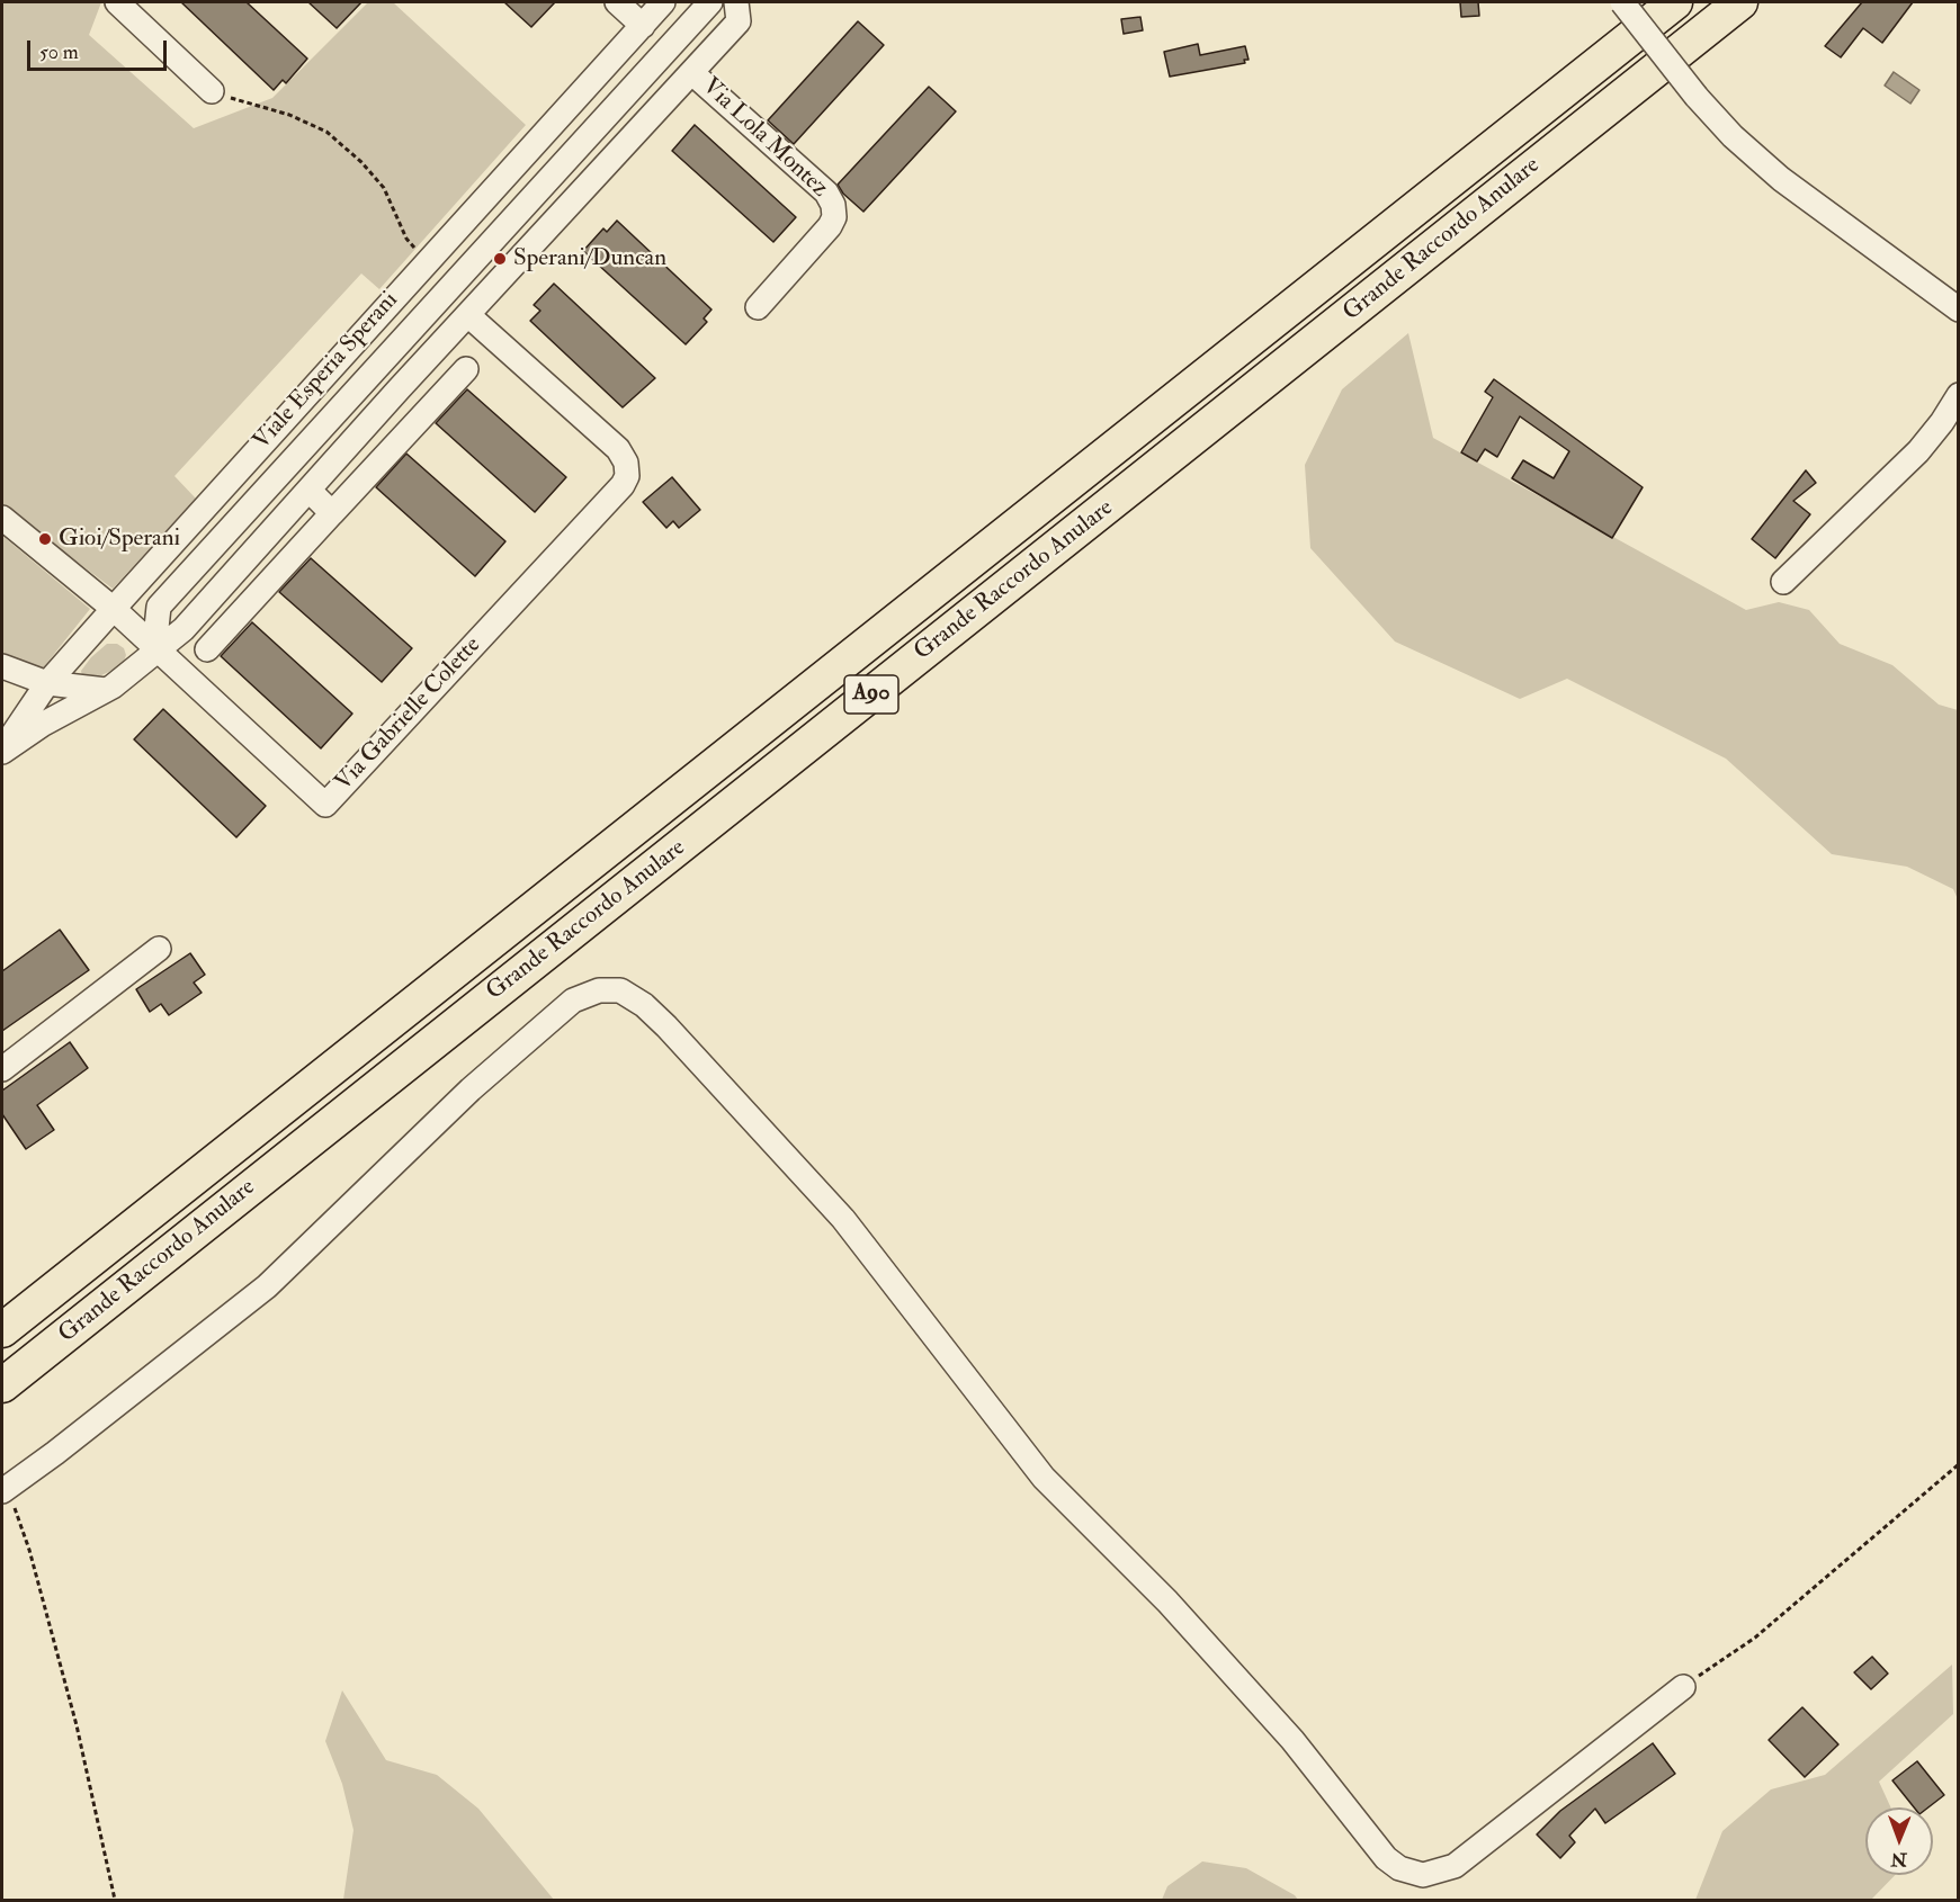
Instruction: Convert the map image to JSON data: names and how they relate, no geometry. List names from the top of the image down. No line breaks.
{"streets":{"highway":["Grande Raccordo Anulare","A90"],"street":["Via Lola Montez","Viale Esperia Sperani","Via Gabrielle Colette"]},"crossings":[["Via Lola Montez","Viale Esperia Sperani"],["Viale Esperia Sperani","Via Gabrielle Colette"]],"places":["Sperani/Duncan","Gioi/Sperani"],"scale_bar":"50 m","north":"bottom"}
